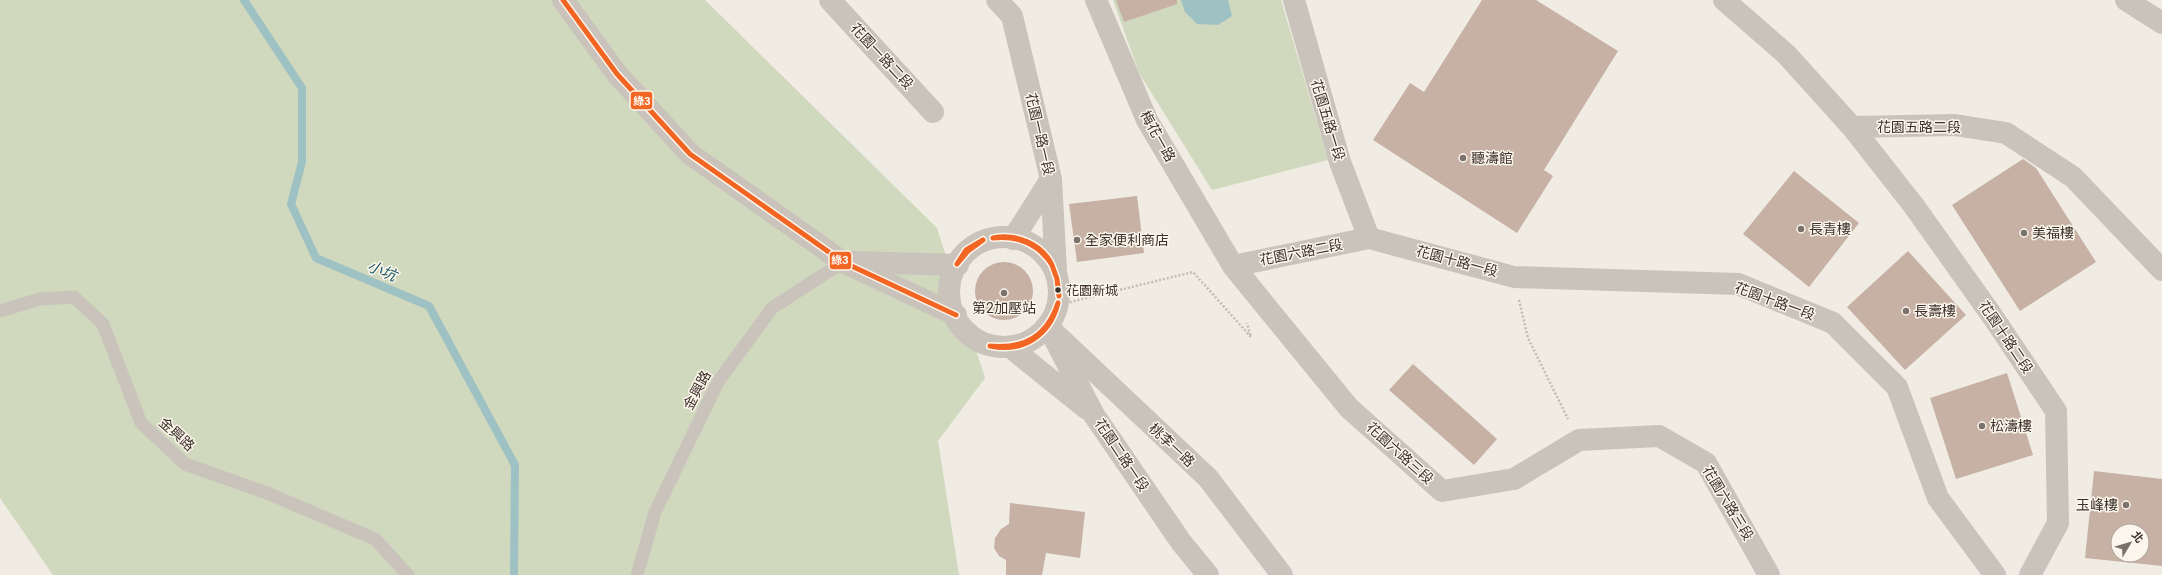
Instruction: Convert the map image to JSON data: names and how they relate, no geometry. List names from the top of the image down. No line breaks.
{"streets":{"street":["花園一路二段","花園五路一段","花園五路二段","花園一路一段","梅花一路","花園六路二段","花園十路一段","花園十路二段","桃李一路","花園六路三段","花園二路一段"],"lane":["金興路"]},"crossings":[["花園五路一段","花園六路二段"],["花園五路一段","花園十路一段"],["花園五路二段","花園十路二段"],["花園一路一段","桃李一路"],["花園一路一段","花園二路一段"],["梅花一路","花園六路二段"],["梅花一路","花園六路三段"],["花園六路二段","花園十路一段"],["花園六路二段","花園六路三段"],["桃李一路","花園二路一段"]],"water":["小坑"],"places":["聽濤館","長青樓","美福樓","全家便利商店","花園新城","第2加壓站","長壽樓","松濤樓","玉峰樓"],"lines":["transit line 綠3"],"north":"top right"}
